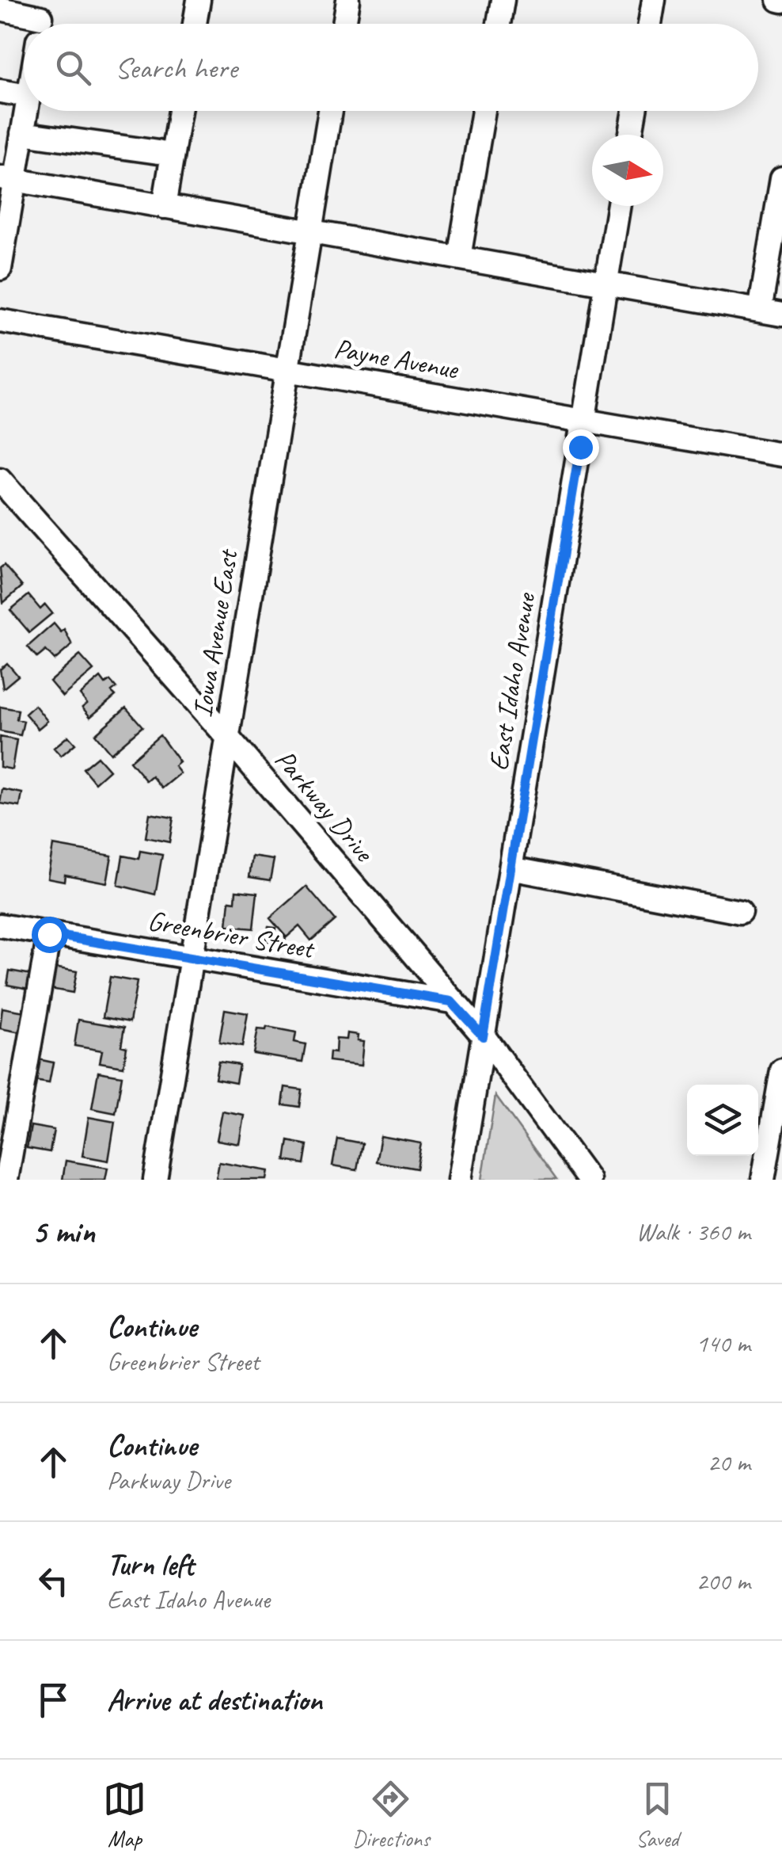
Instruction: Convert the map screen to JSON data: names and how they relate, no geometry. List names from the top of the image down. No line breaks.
{"streets":{"street":["Payne Avenue","Iowa Avenue East","East Idaho Avenue","Parkway Drive","Greenbrier Street"]},"crossings":[["Payne Avenue","Iowa Avenue East"],["Payne Avenue","East Idaho Avenue"],["Iowa Avenue East","Parkway Drive"],["Iowa Avenue East","Greenbrier Street"],["East Idaho Avenue","Parkway Drive"],["Parkway Drive","Greenbrier Street"]],"north":"right","page":{"search":"Search here","heading":["5 min","Walk · 360 m"],"list":[["Continue","Greenbrier Street","140 m"],["Continue","Parkway Drive","20 m"],["Turn left","East Idaho Avenue","200 m"],"Arrive at destination"],"nav":["Map","Directions","Saved"]}}
